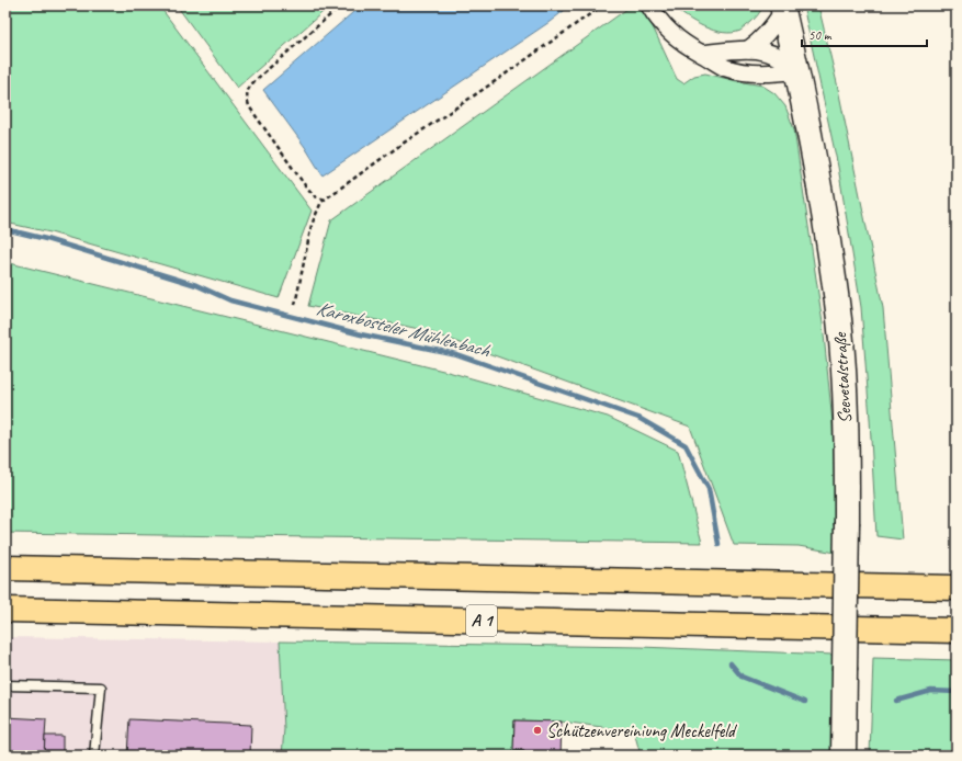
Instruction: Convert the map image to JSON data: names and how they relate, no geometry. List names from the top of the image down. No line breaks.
{"streets":{"highway":["A 1"],"main road":["Seevetalstraße"]},"water":["Karoxbosteler Mühlenbach"],"places":["Schützenvereiniung Meckelfeld"],"scale_bar":"50 m"}
